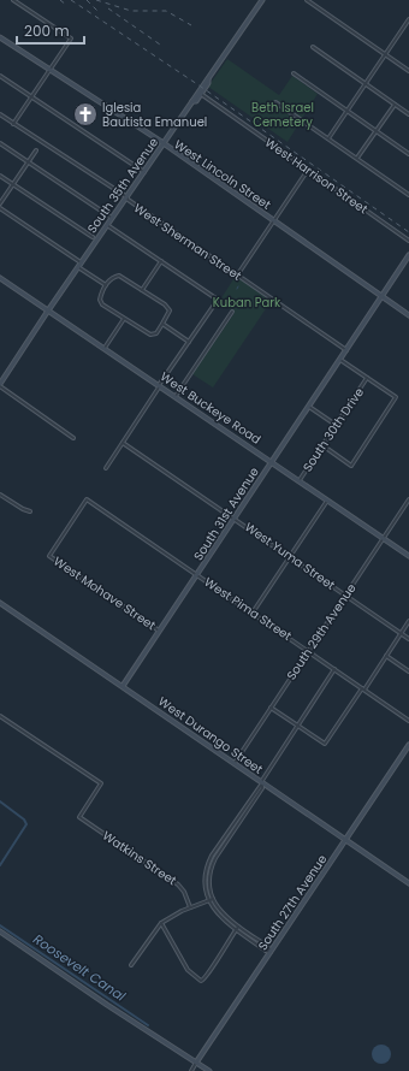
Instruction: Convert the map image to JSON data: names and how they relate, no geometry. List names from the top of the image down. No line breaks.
{"streets":{"main road":["West Lincoln Street","South 35th Avenue","West Buckeye Road","South 31st Avenue","West Durango Street","South 27th Avenue"],"street":["West Harrison Street","West Sherman Street","South 30th Drive","West Yuma Street","West Mohave Street","West Pima Street","South 29th Avenue","Watkins Street"]},"crossings":[["West Lincoln Street","South 35th Avenue"],["West Lincoln Street","South 31st Avenue"],["South 35th Avenue","West Sherman Street"],["South 35th Avenue","West Buckeye Road"],["West Sherman Street","South 31st Avenue"],["West Buckeye Road","South 30th Drive"],["West Buckeye Road","South 31st Avenue"],["West Buckeye Road","South 29th Avenue"],["South 31st Avenue","West Yuma Street"],["South 31st Avenue","West Mohave Street"],["South 31st Avenue","West Pima Street"],["South 31st Avenue","West Durango Street"],["West Yuma Street","South 29th Avenue"],["West Mohave Street","West Pima Street"],["West Pima Street","South 29th Avenue"],["South 29th Avenue","West Durango Street"],["West Durango Street","South 27th Avenue"]],"water":["Roosevelt Canal"],"parks":["Beth Israel Cemetery","Kuban Park"],"places":{"church":["Iglesia Bautista Emanuel"]},"scale_bar":"200 m"}
